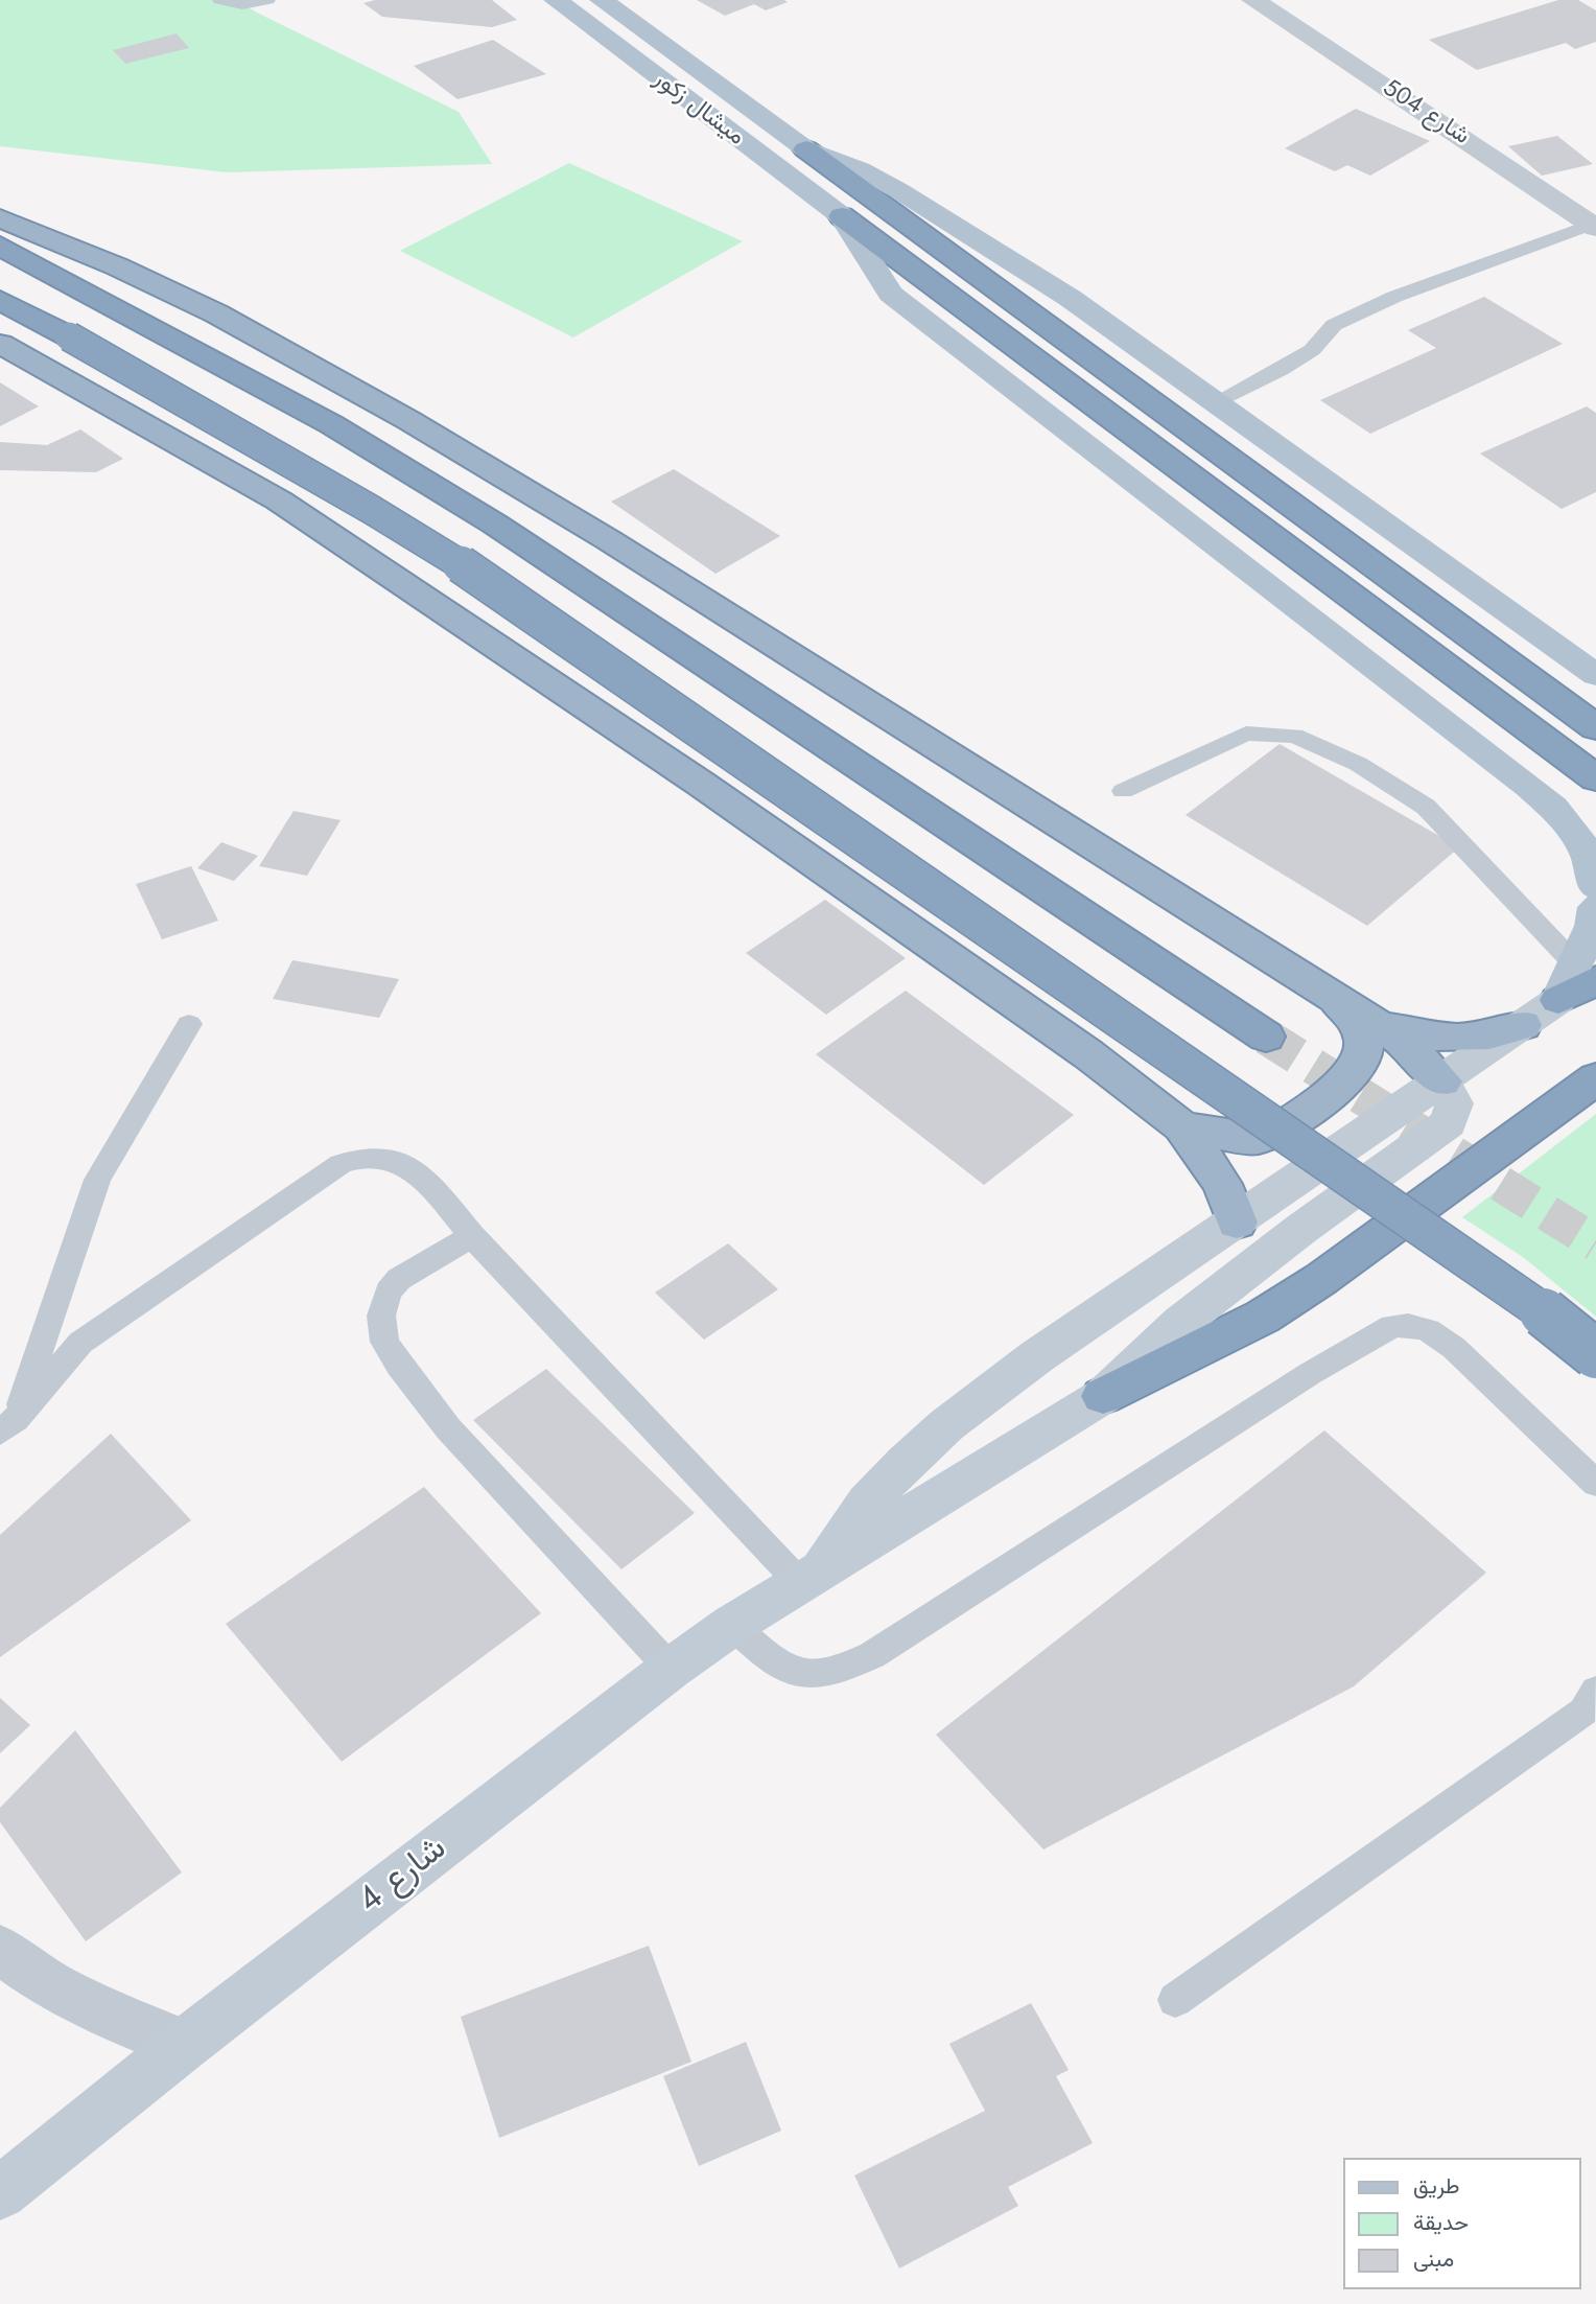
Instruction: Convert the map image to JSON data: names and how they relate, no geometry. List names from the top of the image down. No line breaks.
{"streets":{"main road":["ميشال زكور","شارع 4"],"street":["شارع 504"]},"legend":["طريق","حديقة","مبنى"]}
